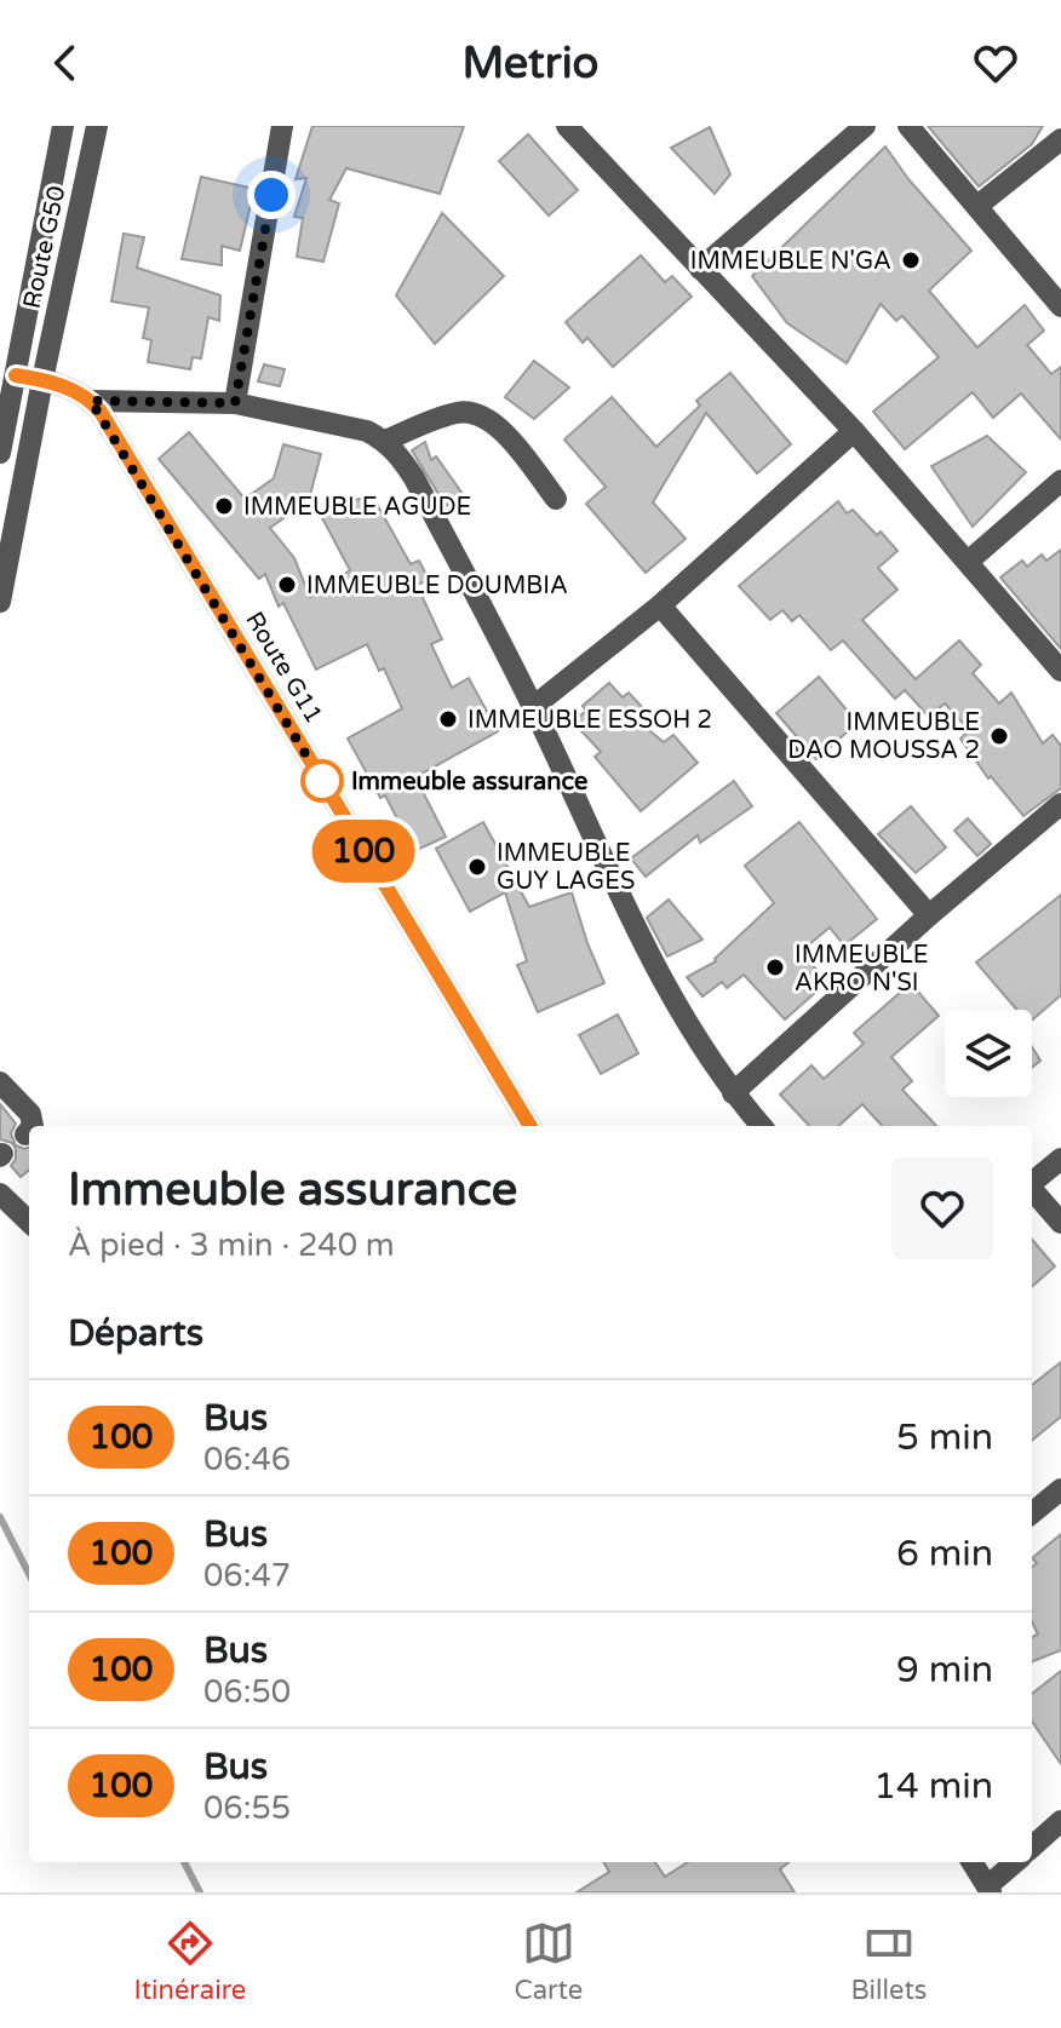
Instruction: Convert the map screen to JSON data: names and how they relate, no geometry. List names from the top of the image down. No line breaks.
{"streets":{"street":["Route G50","Route G11"]},"places":["IMMEUBLE N'GA","IMMEUBLE AGUDE","IMMEUBLE DOUMBIA","IMMEUBLE ESSOH 2","IMMEUBLE DAO MOUSSA 2","Immeuble assurance","IMMEUBLE GUY LAGES","IMMEUBLE AKRO N'SI"],"lines":["bus line 100"],"page":{"header":"Metrio","on_map":"100","heading":[["Immeuble assurance","À pied · 3 min · 240 m"],"Départs"],"list":[{"mark":"100","name":"Bus","note":"06:46","value":"5 min"},{"mark":"100","name":"Bus","note":"06:47","value":"6 min"},{"mark":"100","name":"Bus","note":"06:50","value":"9 min"},{"mark":"100","name":"Bus","note":"06:55","value":"14 min"}],"tabs":["Itinéraire","Carte","Billets"]}}
